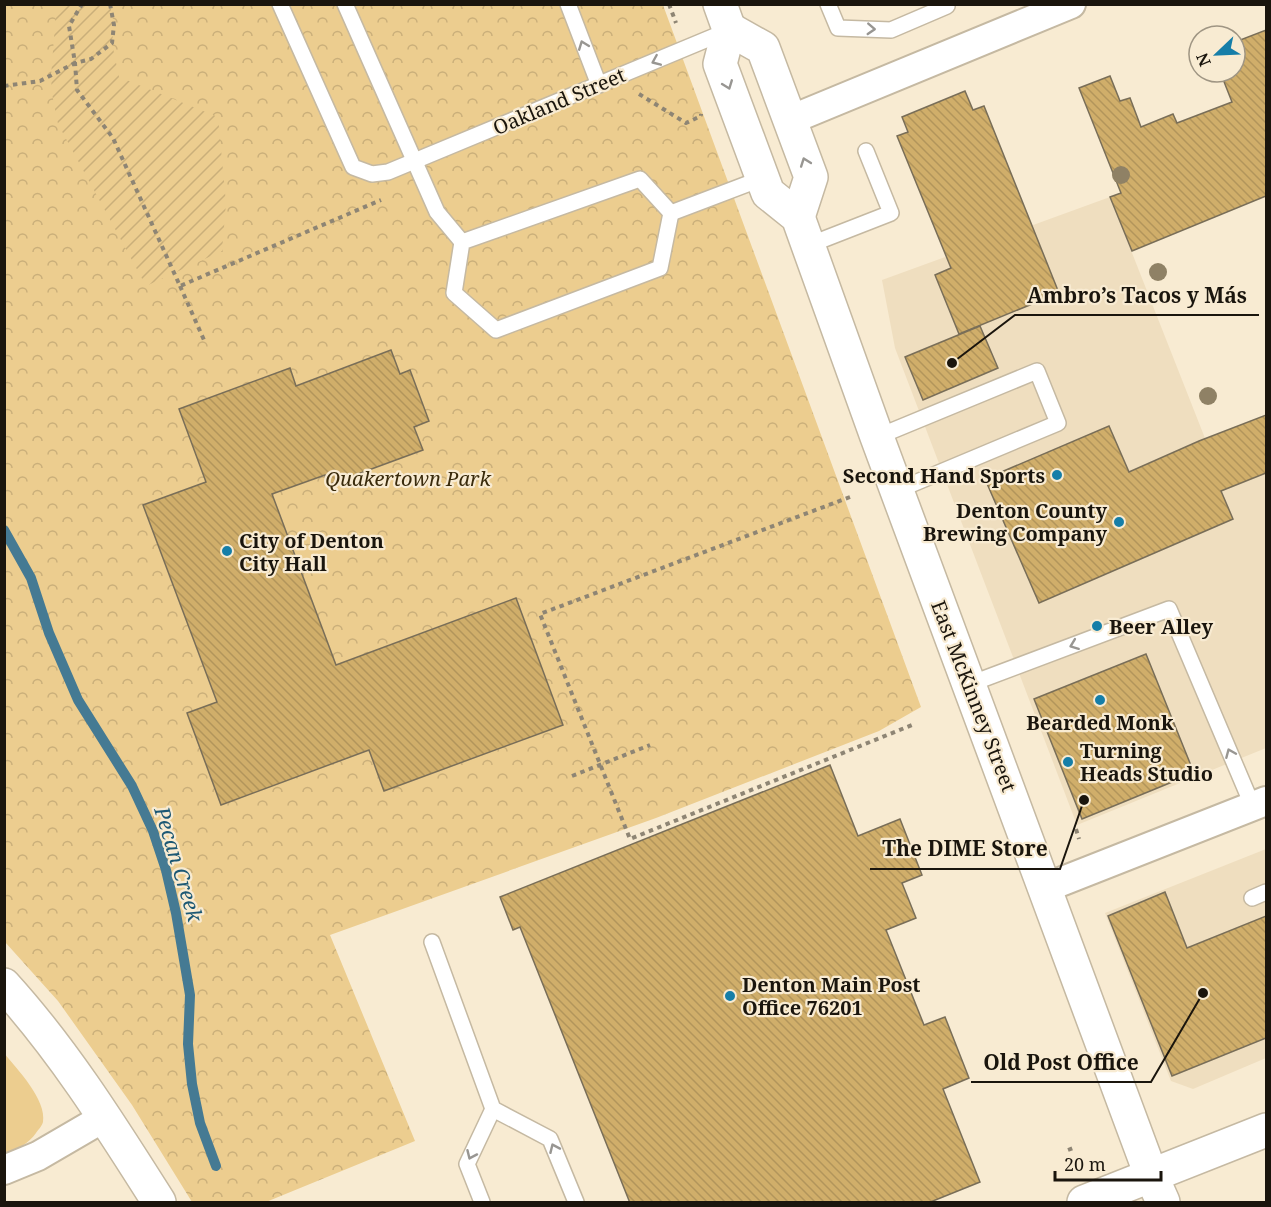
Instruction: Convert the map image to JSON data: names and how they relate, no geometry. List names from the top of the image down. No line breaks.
{"streets":{"main road":["East McKinney Street"],"lane":["Oakland Street"]},"water":["Pecan Creek"],"parks":["Quakertown Park"],"places":["Ambro’s Tacos y Más","Second Hand Sports","Denton County Brewing Company","City of Denton City Hall","Beer Alley","Bearded Monk","Turning Heads Studio","The DIME Store","Old Post Office","Denton Main Post Office 76201"],"scale_bar":"20 m","north":"bottom left"}
